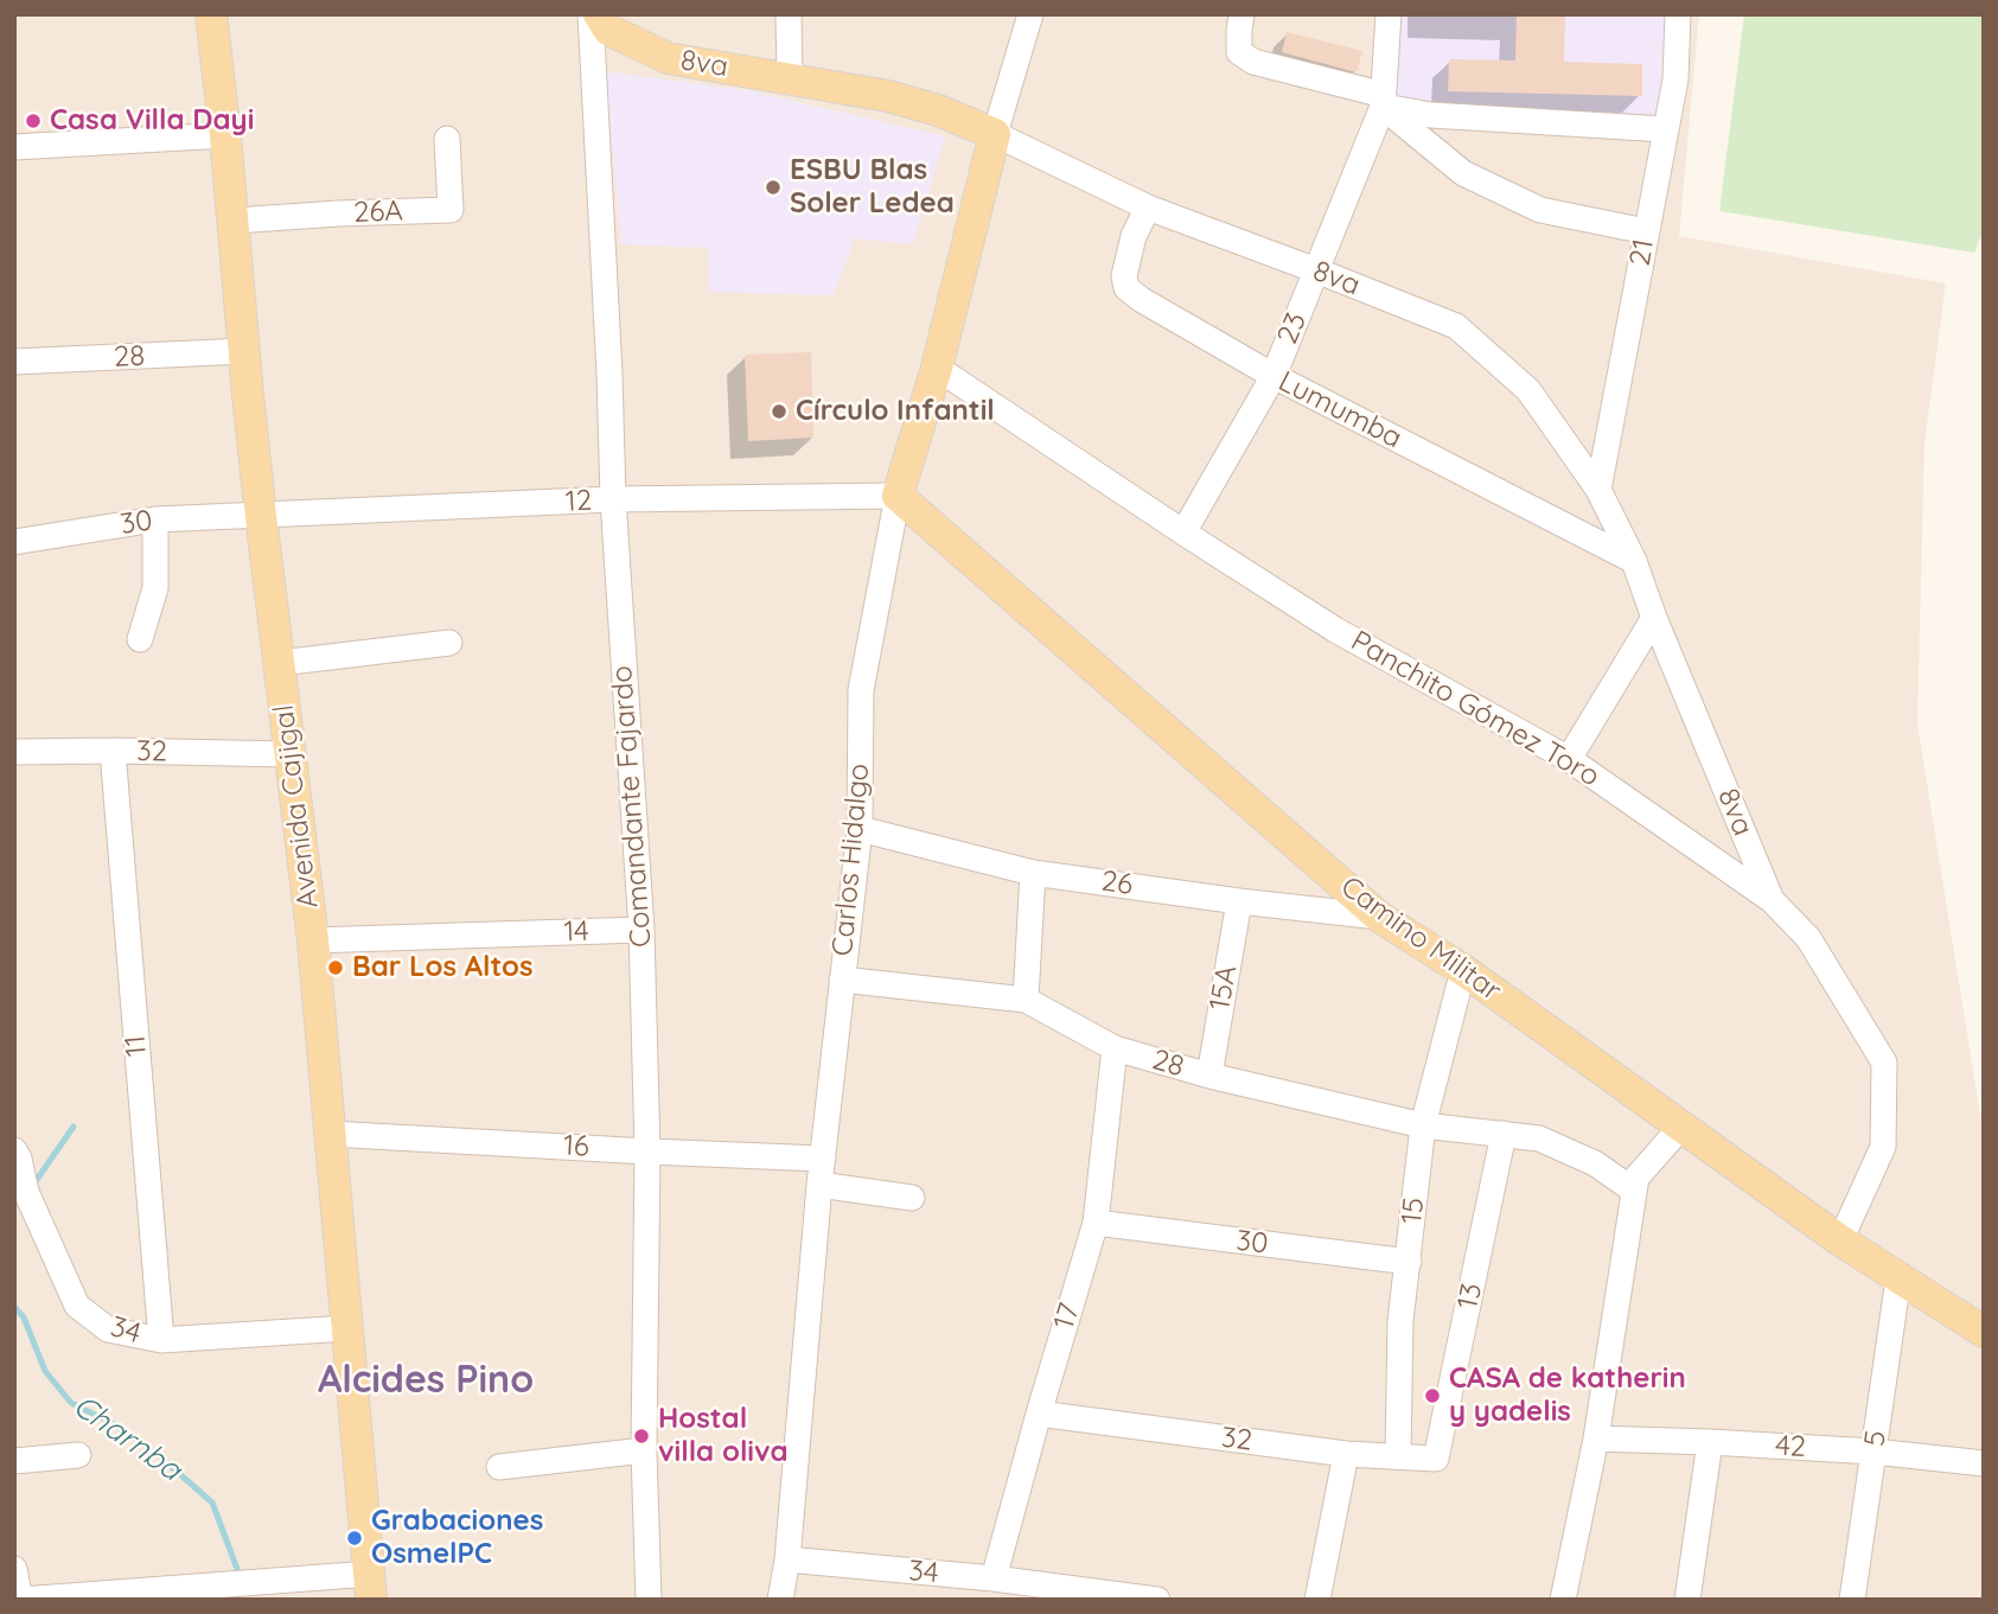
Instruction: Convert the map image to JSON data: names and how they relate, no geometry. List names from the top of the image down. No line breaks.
{"streets":{"main road":["8va","Avenida Cajigal","Carlos Hidalgo","Camino Militar"],"street":["26A","21","23","28","Lumumba","12","30","Panchito Gómez Toro","32","Comandante Fajardo","26","14","15A","11","16","15","13","17","34","5","42"]},"crossings":[["8va","21"],["8va","23"],["8va","Lumumba"],["8va","Panchito Gómez Toro"],["8va","Carlos Hidalgo"],["26A","Avenida Cajigal"],["23","Lumumba"],["23","Panchito Gómez Toro"],["28","Avenida Cajigal"],["28","Carlos Hidalgo"],["28","15A"],["28","15"],["28","13"],["28","17"],["12","30"],["12","Avenida Cajigal"],["12","Comandante Fajardo"],["12","Carlos Hidalgo"],["12","Camino Militar"],["30","Avenida Cajigal"],["30","15"],["30","17"],["Panchito Gómez Toro","Carlos Hidalgo"],["Panchito Gómez Toro","Camino Militar"],["32","Avenida Cajigal"],["32","11"],["32","15"],["32","13"],["32","17"],["Avenida Cajigal","14"],["Avenida Cajigal","16"],["Avenida Cajigal","34"],["Comandante Fajardo","14"],["Comandante Fajardo","16"],["Carlos Hidalgo","26"],["Carlos Hidalgo","Camino Militar"],["Carlos Hidalgo","16"],["Carlos Hidalgo","34"],["26","Camino Militar"],["26","15A"],["Camino Militar","15"],["Camino Militar","5"],["11","34"],["17","34"],["5","42"]],"districts":["Alcides Pino"],"water":["Charnba"],"places":["Casa Villa Dayi","ESBU Blas Soler Ledea","Círculo Infantil","Bar Los Altos","CASA de katherin y yadelis","Hostal villa oliva","Grabaciones OsmelPC"]}
